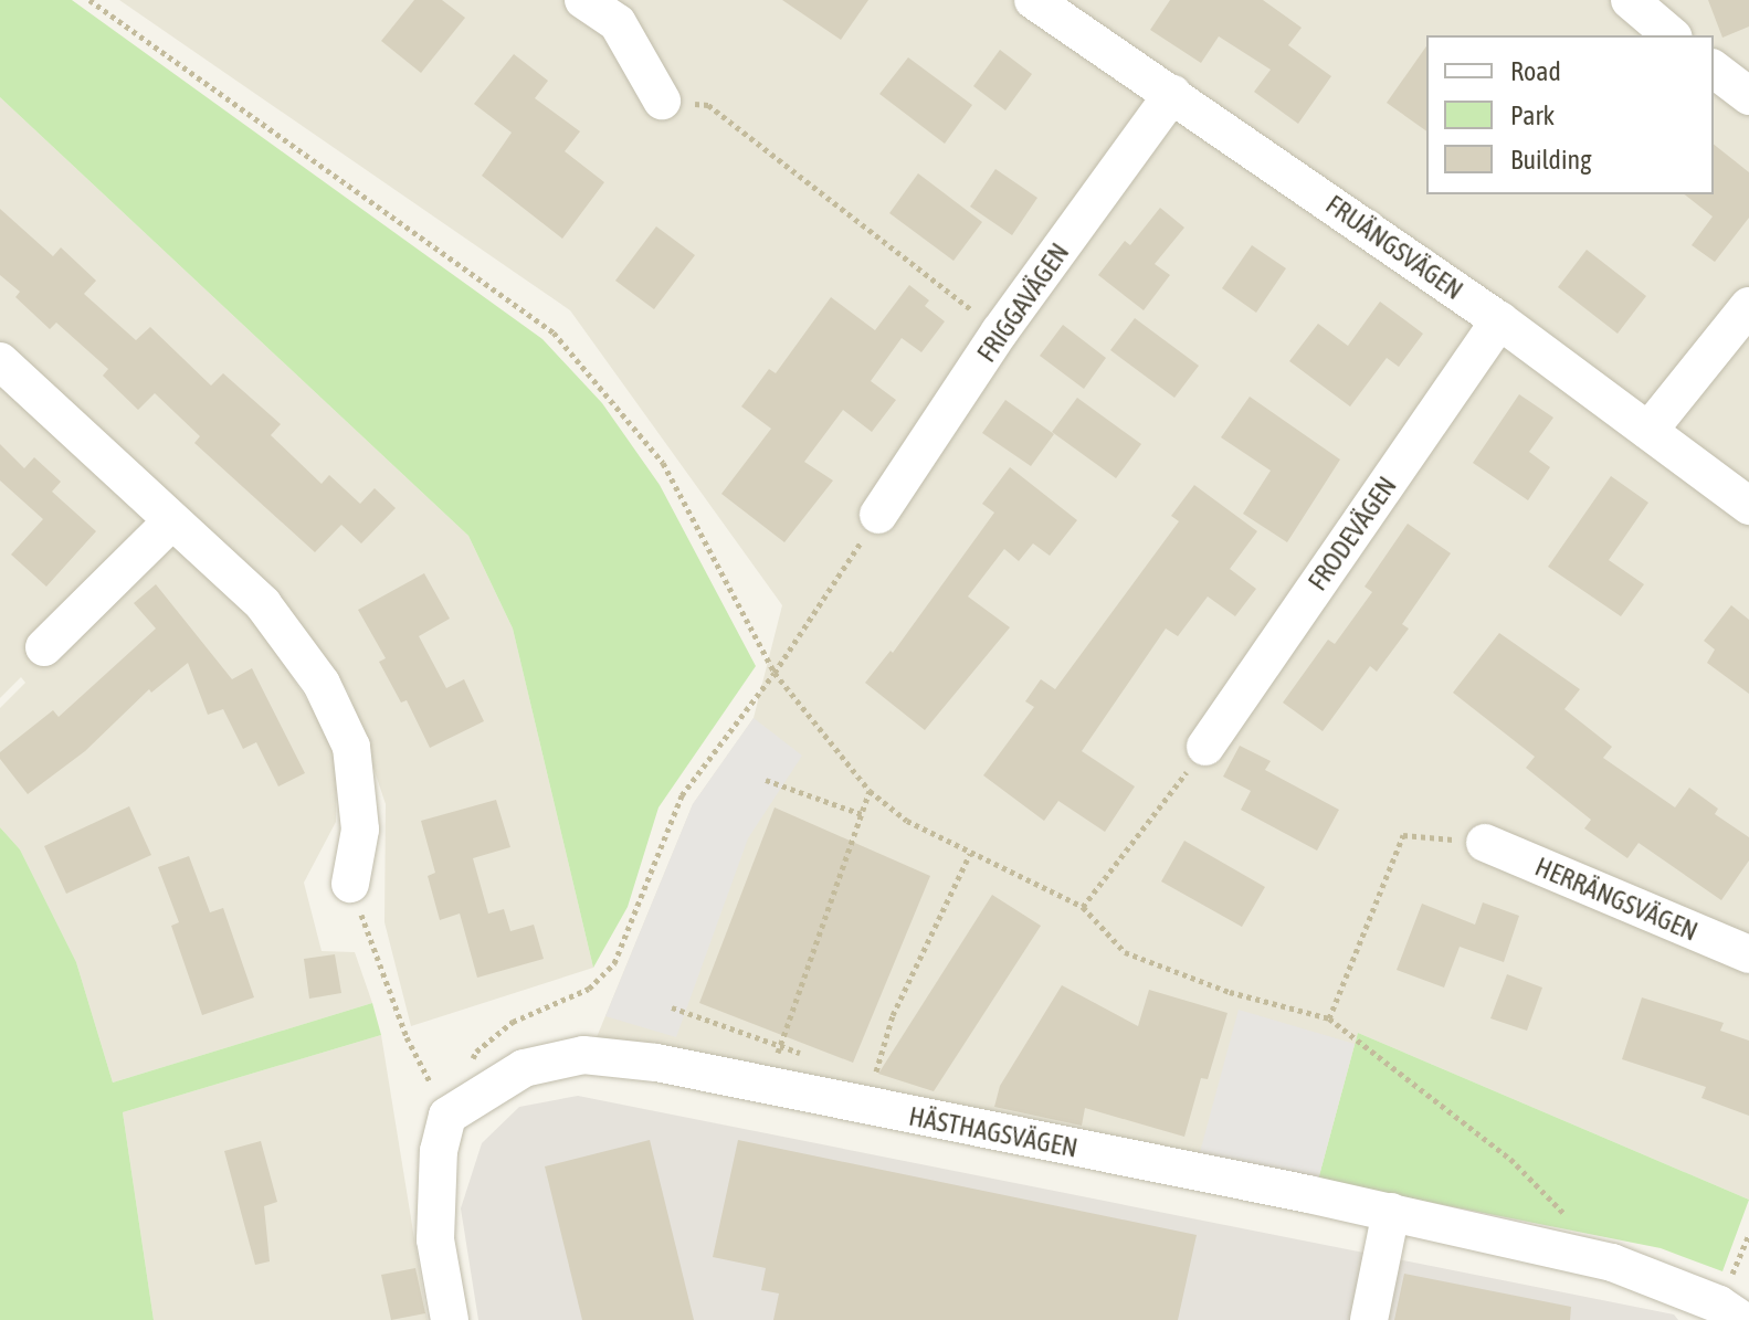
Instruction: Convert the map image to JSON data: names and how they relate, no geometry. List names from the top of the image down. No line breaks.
{"streets":{"street":["FRUÄNGSVÄGEN","FRIGGAVÄGEN","FRODEVÄGEN","HERRÄNGSVÄGEN","HÄSTHAGSVÄGEN"]},"crossings":[["FRUÄNGSVÄGEN","FRIGGAVÄGEN"],["FRUÄNGSVÄGEN","FRODEVÄGEN"]],"legend":["Road","Park","Building"]}
